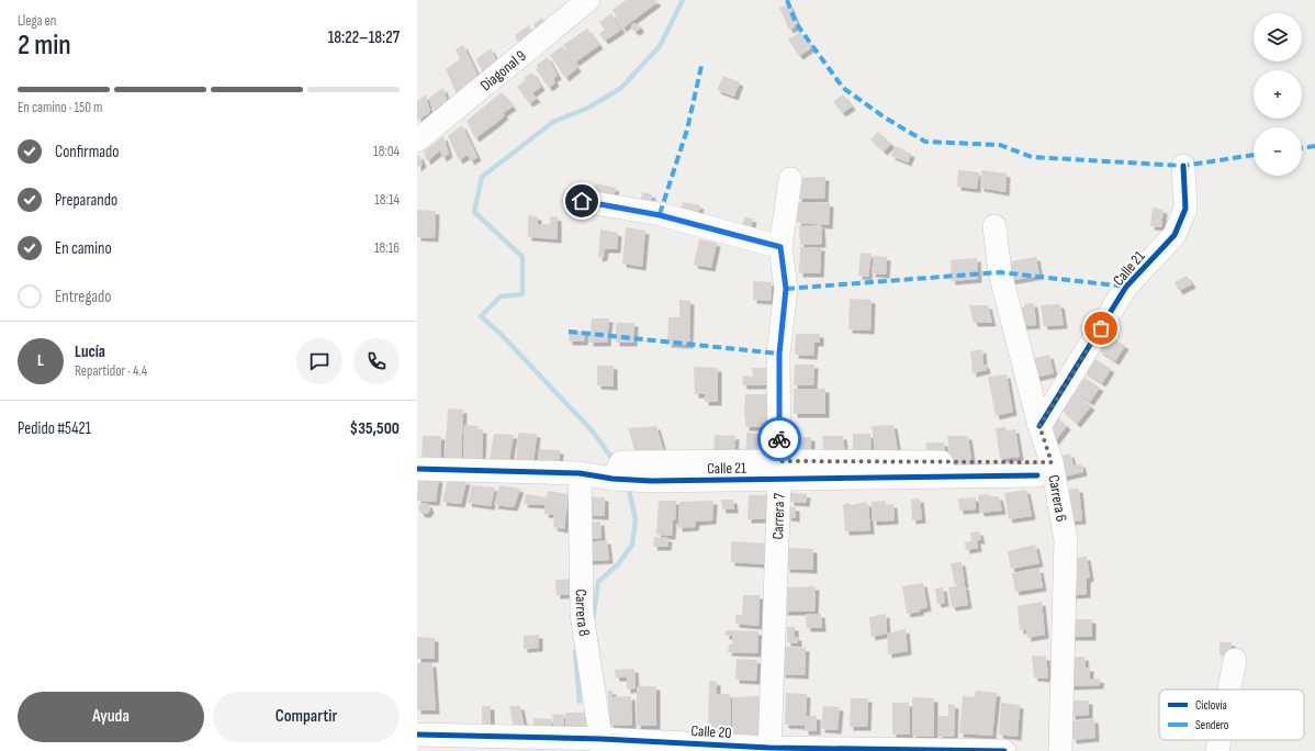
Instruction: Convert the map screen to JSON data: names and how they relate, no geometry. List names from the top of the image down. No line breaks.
{"streets":{"street":["Diagonal 9","Calle 21","Carrera 6","Carrera 7","Carrera 8","Calle 20"]},"crossings":[["Calle 21","Carrera 6"],["Calle 21","Carrera 7"],["Calle 21","Carrera 8"],["Carrera 7","Calle 20"],["Carrera 8","Calle 20"]],"legend":["Ciclovía","Sendero"],"page":{"heading":["2 min","Llega en","18:22–18:27"],"panel":["Lucía","Repartidor · 4.4","Pedido #5421","$35,500"],"map_buttons":["+","−"],"bar":"En camino · 150 m","list":[["Confirmado","18:04"],["Preparando","18:14"],["En camino","18:16"],"Entregado"],"round":"L","buttons":["Ayuda","Compartir"]}}
